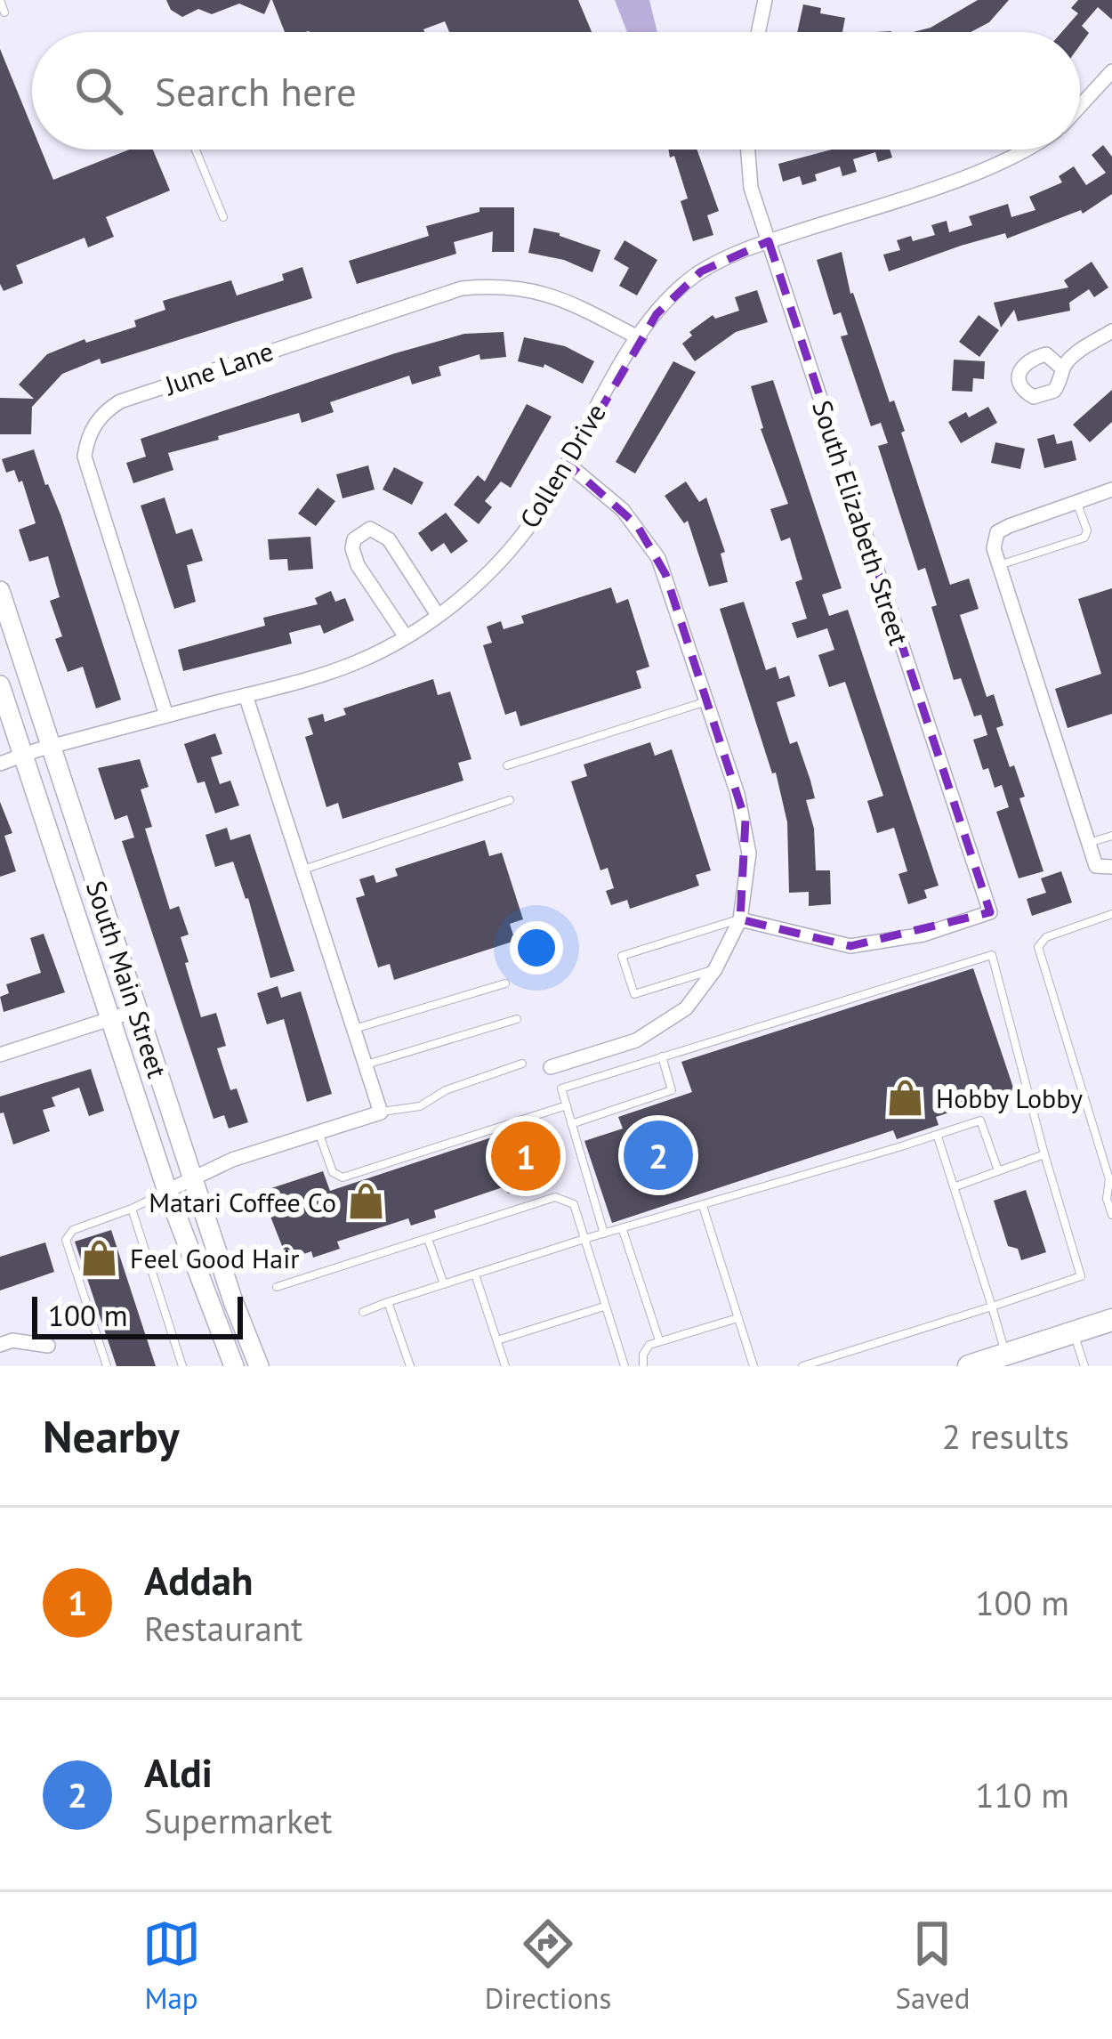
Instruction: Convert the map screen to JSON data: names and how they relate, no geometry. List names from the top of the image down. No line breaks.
{"streets":{"street":["June Lane","Collen Drive","South Elizabeth Street","South Main Street"]},"crossings":[["June Lane","Collen Drive"],["Collen Drive","South Elizabeth Street"],["Collen Drive","South Main Street"]],"places":{"shop":["Hobby Lobby","Matari Coffee Co","Feel Good Hair"]},"scale_bar":"100 m","page":{"search":"Search here","pins":["2","1"],"scale":"100 m","heading":["Nearby","2 results"],"list":[{"mark":"1","name":"Addah","note":"Restaurant","value":"100 m"},{"mark":"2","name":"Aldi","note":"Supermarket","value":"110 m"}],"nav":["Map","Directions","Saved"]}}
